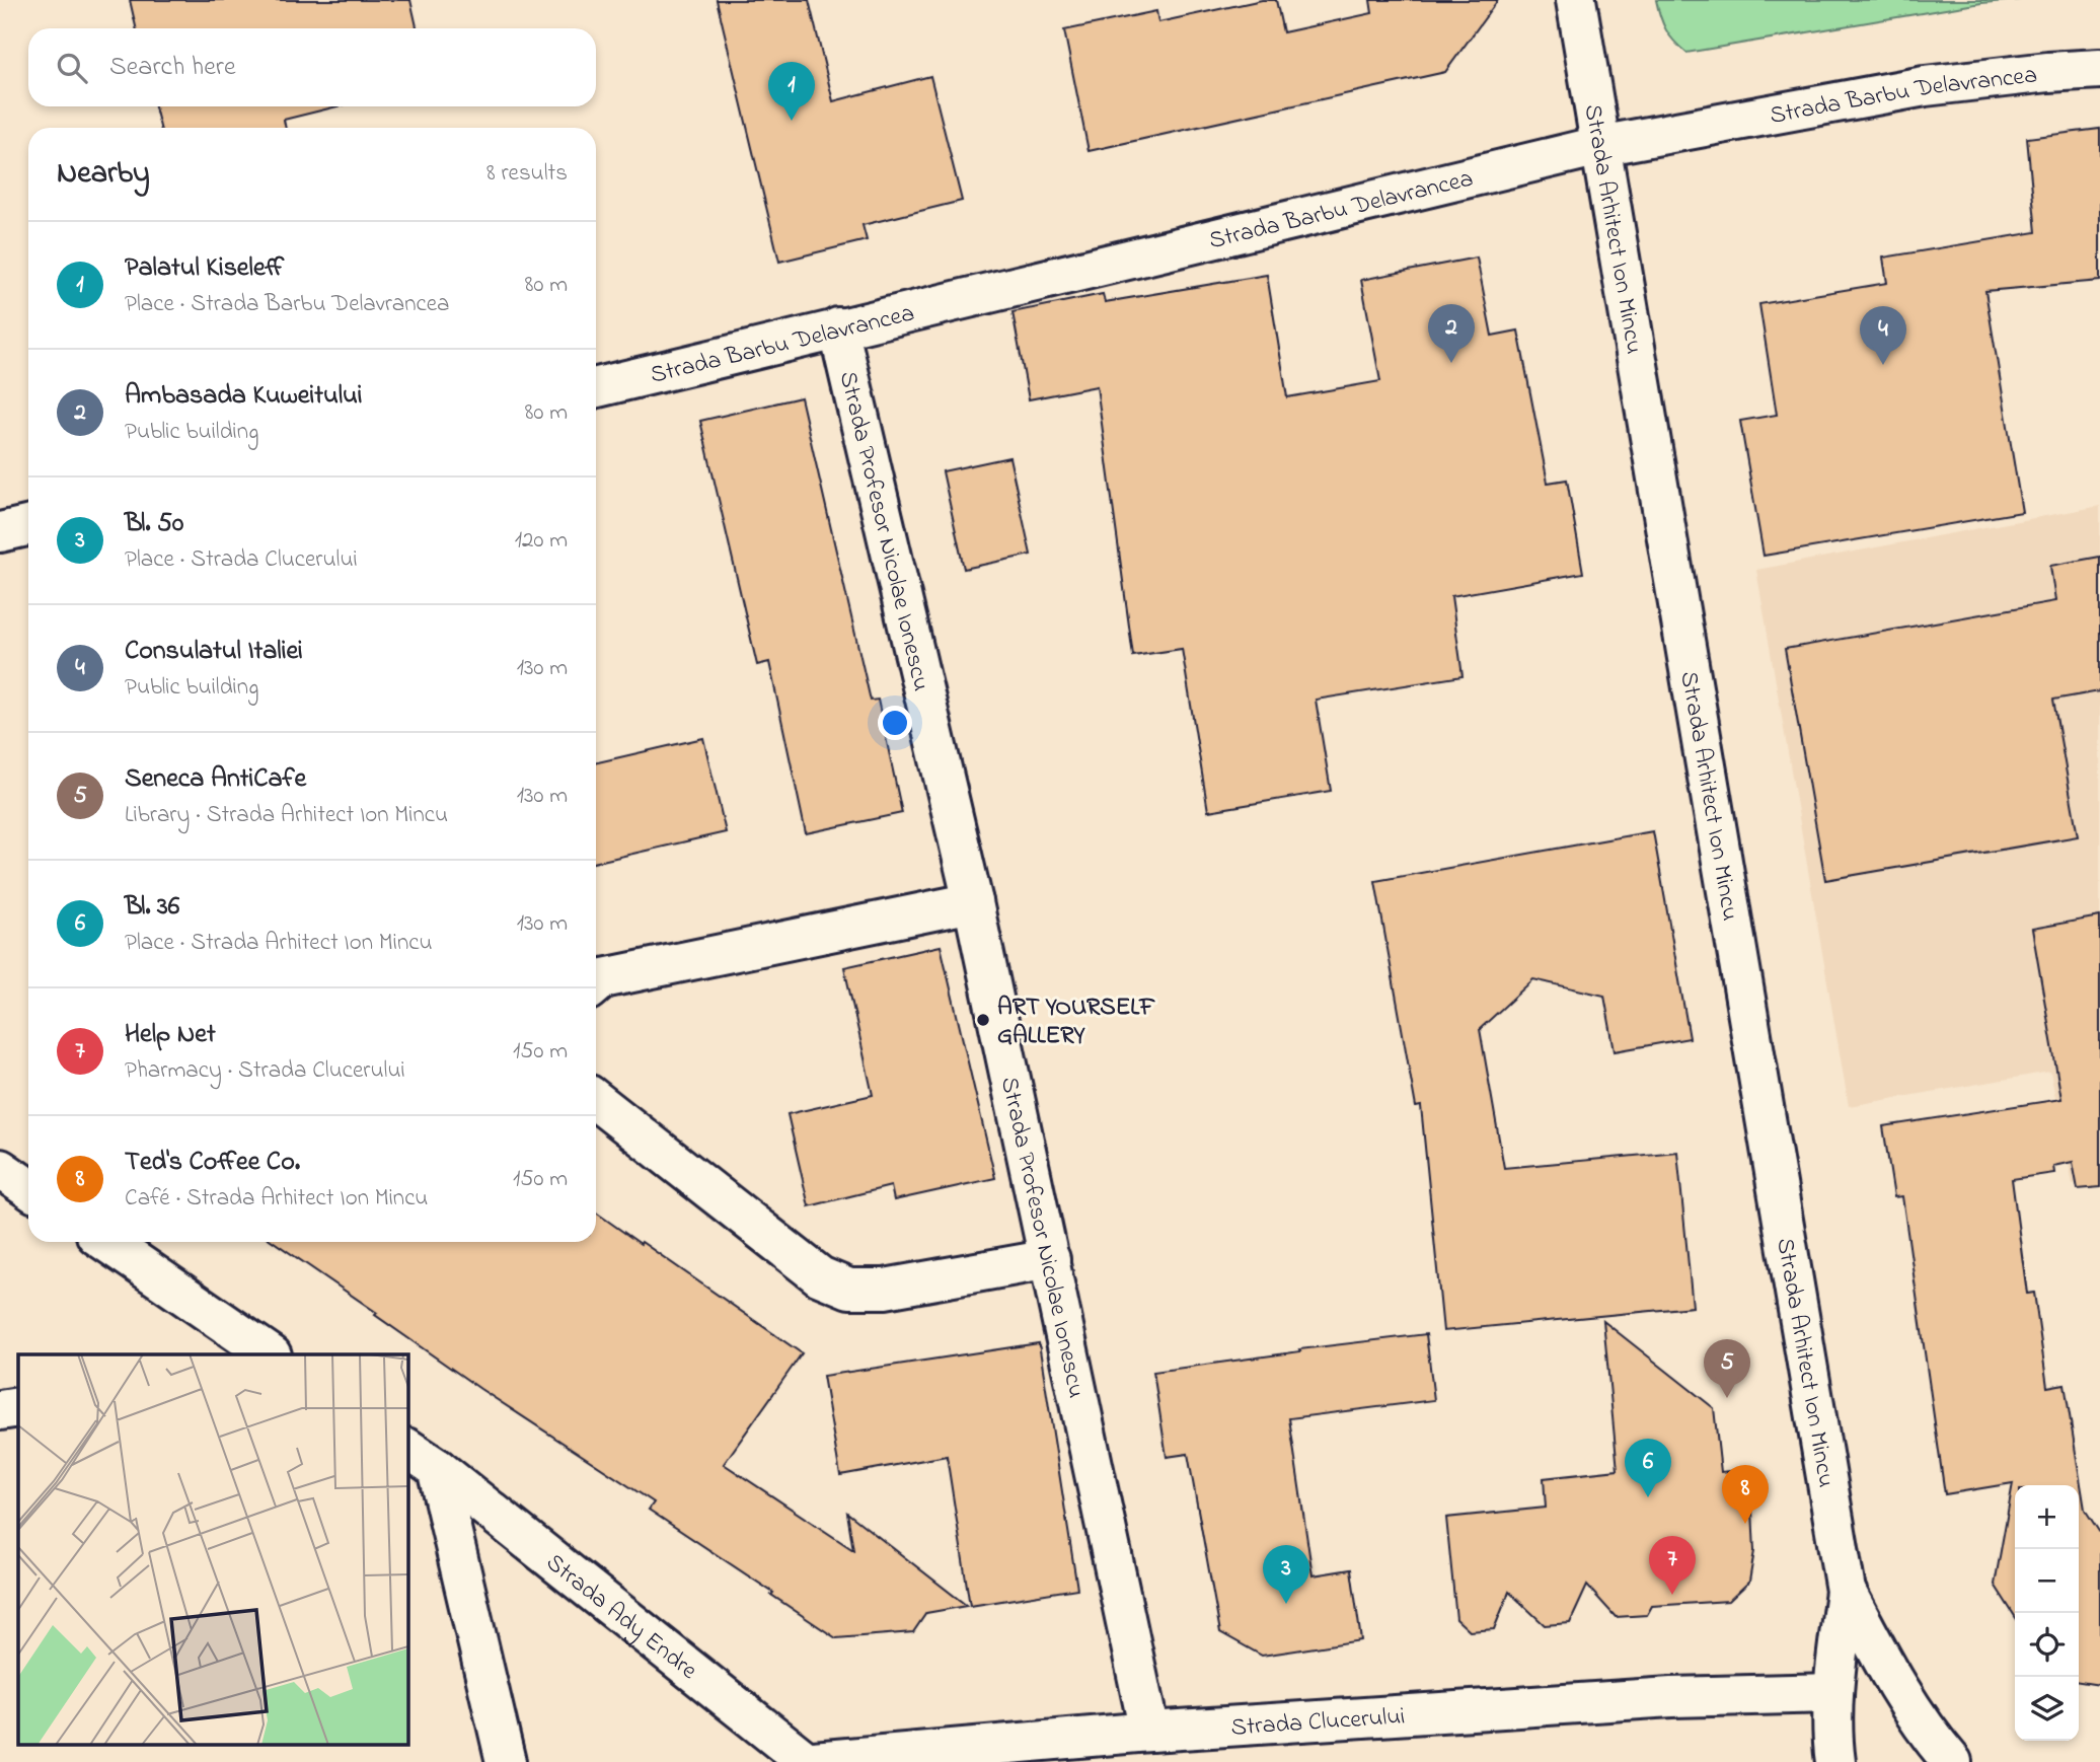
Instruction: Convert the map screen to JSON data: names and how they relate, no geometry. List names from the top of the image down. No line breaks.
{"streets":{"street":["Strada Barbu Delavrancea","Strada Arhitect Ion Mincu","Strada Profesor Nicolae Ionescu","Strada Ady Endre","Strada Clucerului"]},"crossings":[["Strada Barbu Delavrancea","Strada Arhitect Ion Mincu"],["Strada Barbu Delavrancea","Strada Profesor Nicolae Ionescu"],["Strada Arhitect Ion Mincu","Strada Clucerului"],["Strada Profesor Nicolae Ionescu","Strada Clucerului"],["Strada Ady Endre","Strada Clucerului"]],"places":["ART YOURSELF GALLERY"],"page":{"search":"Search here","pins":["1","2","4","5","6","8","7","3"],"heading":["Nearby","8 results"],"list":[{"mark":"1","name":"Palatul Kiseleff","note":"Place · Strada Barbu Delavrancea","value":"80 m"},{"mark":"2","name":"Ambasada Kuweitului","note":"Public building","value":"80 m"},{"mark":"3","name":"Bl. 50","note":"Place · Strada Clucerului","value":"120 m"},{"mark":"4","name":"Consulatul Italiei","note":"Public building","value":"130 m"},{"mark":"5","name":"Seneca AntiCafe","note":"Library · Strada Arhitect Ion Mincu","value":"130 m"},{"mark":"6","name":"Bl. 36","note":"Place · Strada Arhitect Ion Mincu","value":"130 m"},{"mark":"7","name":"Help Net","note":"Pharmacy · Strada Clucerului","value":"150 m"},{"mark":"8","name":"Ted's Coffee Co.","note":"Café · Strada Arhitect Ion Mincu","value":"150 m"}],"map_buttons":["+","−"]}}
